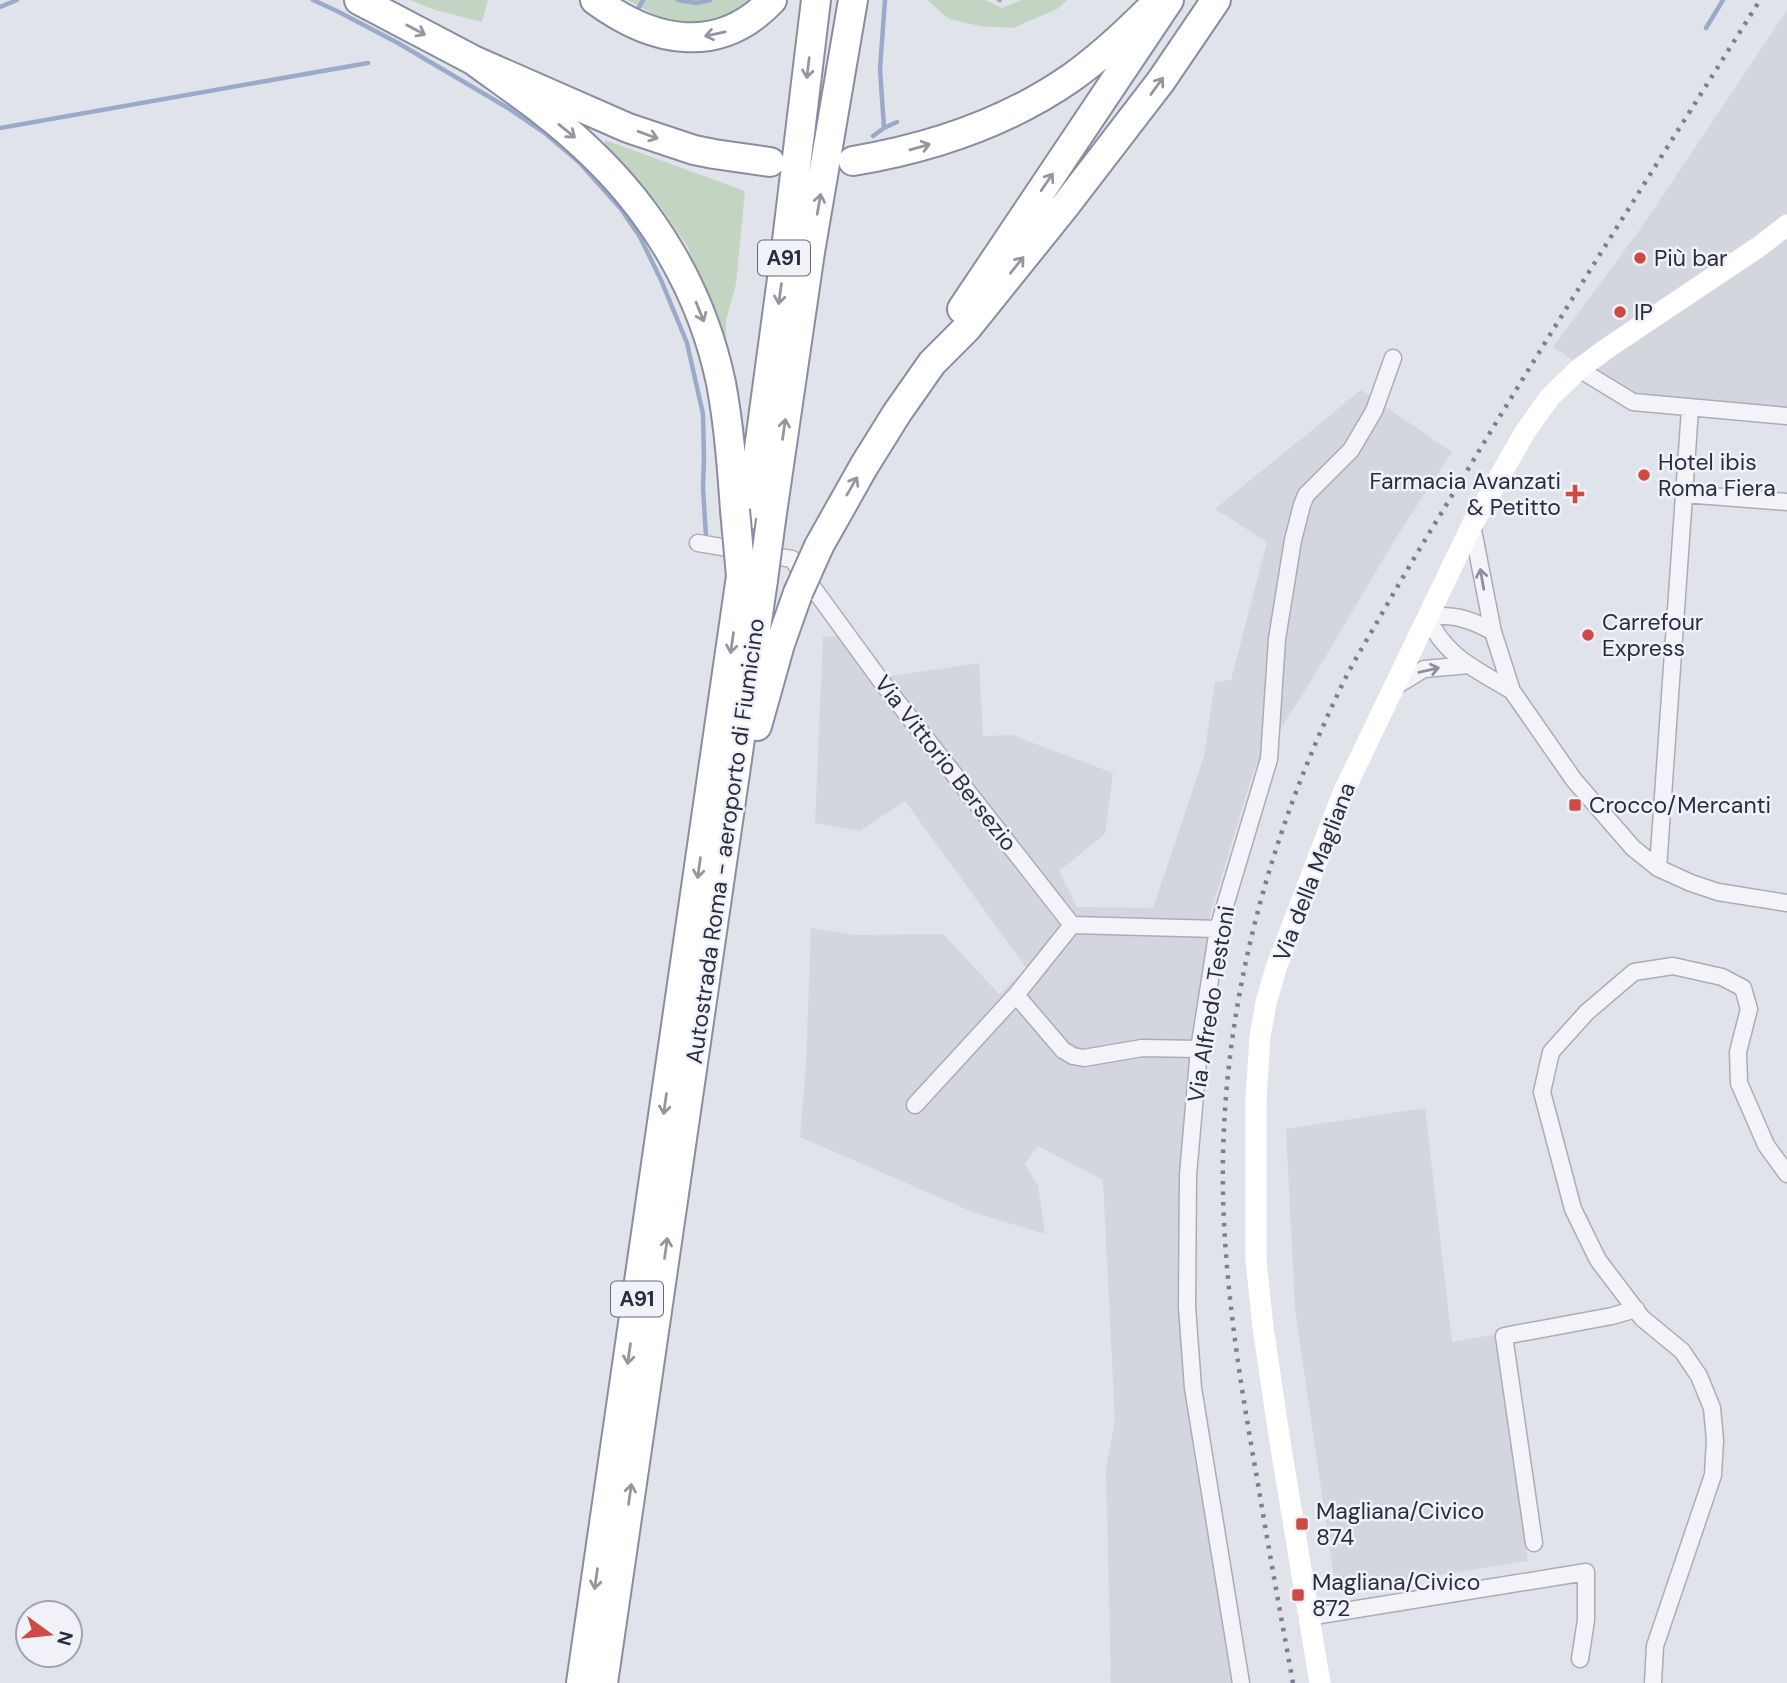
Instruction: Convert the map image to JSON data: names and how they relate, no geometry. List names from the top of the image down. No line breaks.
{"streets":{"highway":["A91","Autostrada Roma - aeroporto di Fiumicino"],"main road":["Via della Magliana"],"street":["Via Vittorio Bersezio","Via Alfredo Testoni"]},"places":{"other":["Più bar","IP","Hotel ibis Roma Fiera","Carrefour Express"],"health":["Farmacia Avanzati & Petitto"],"transit":["Crocco/Mercanti","Magliana/Civico 874","Magliana/Civico 872"]},"north":"right"}
